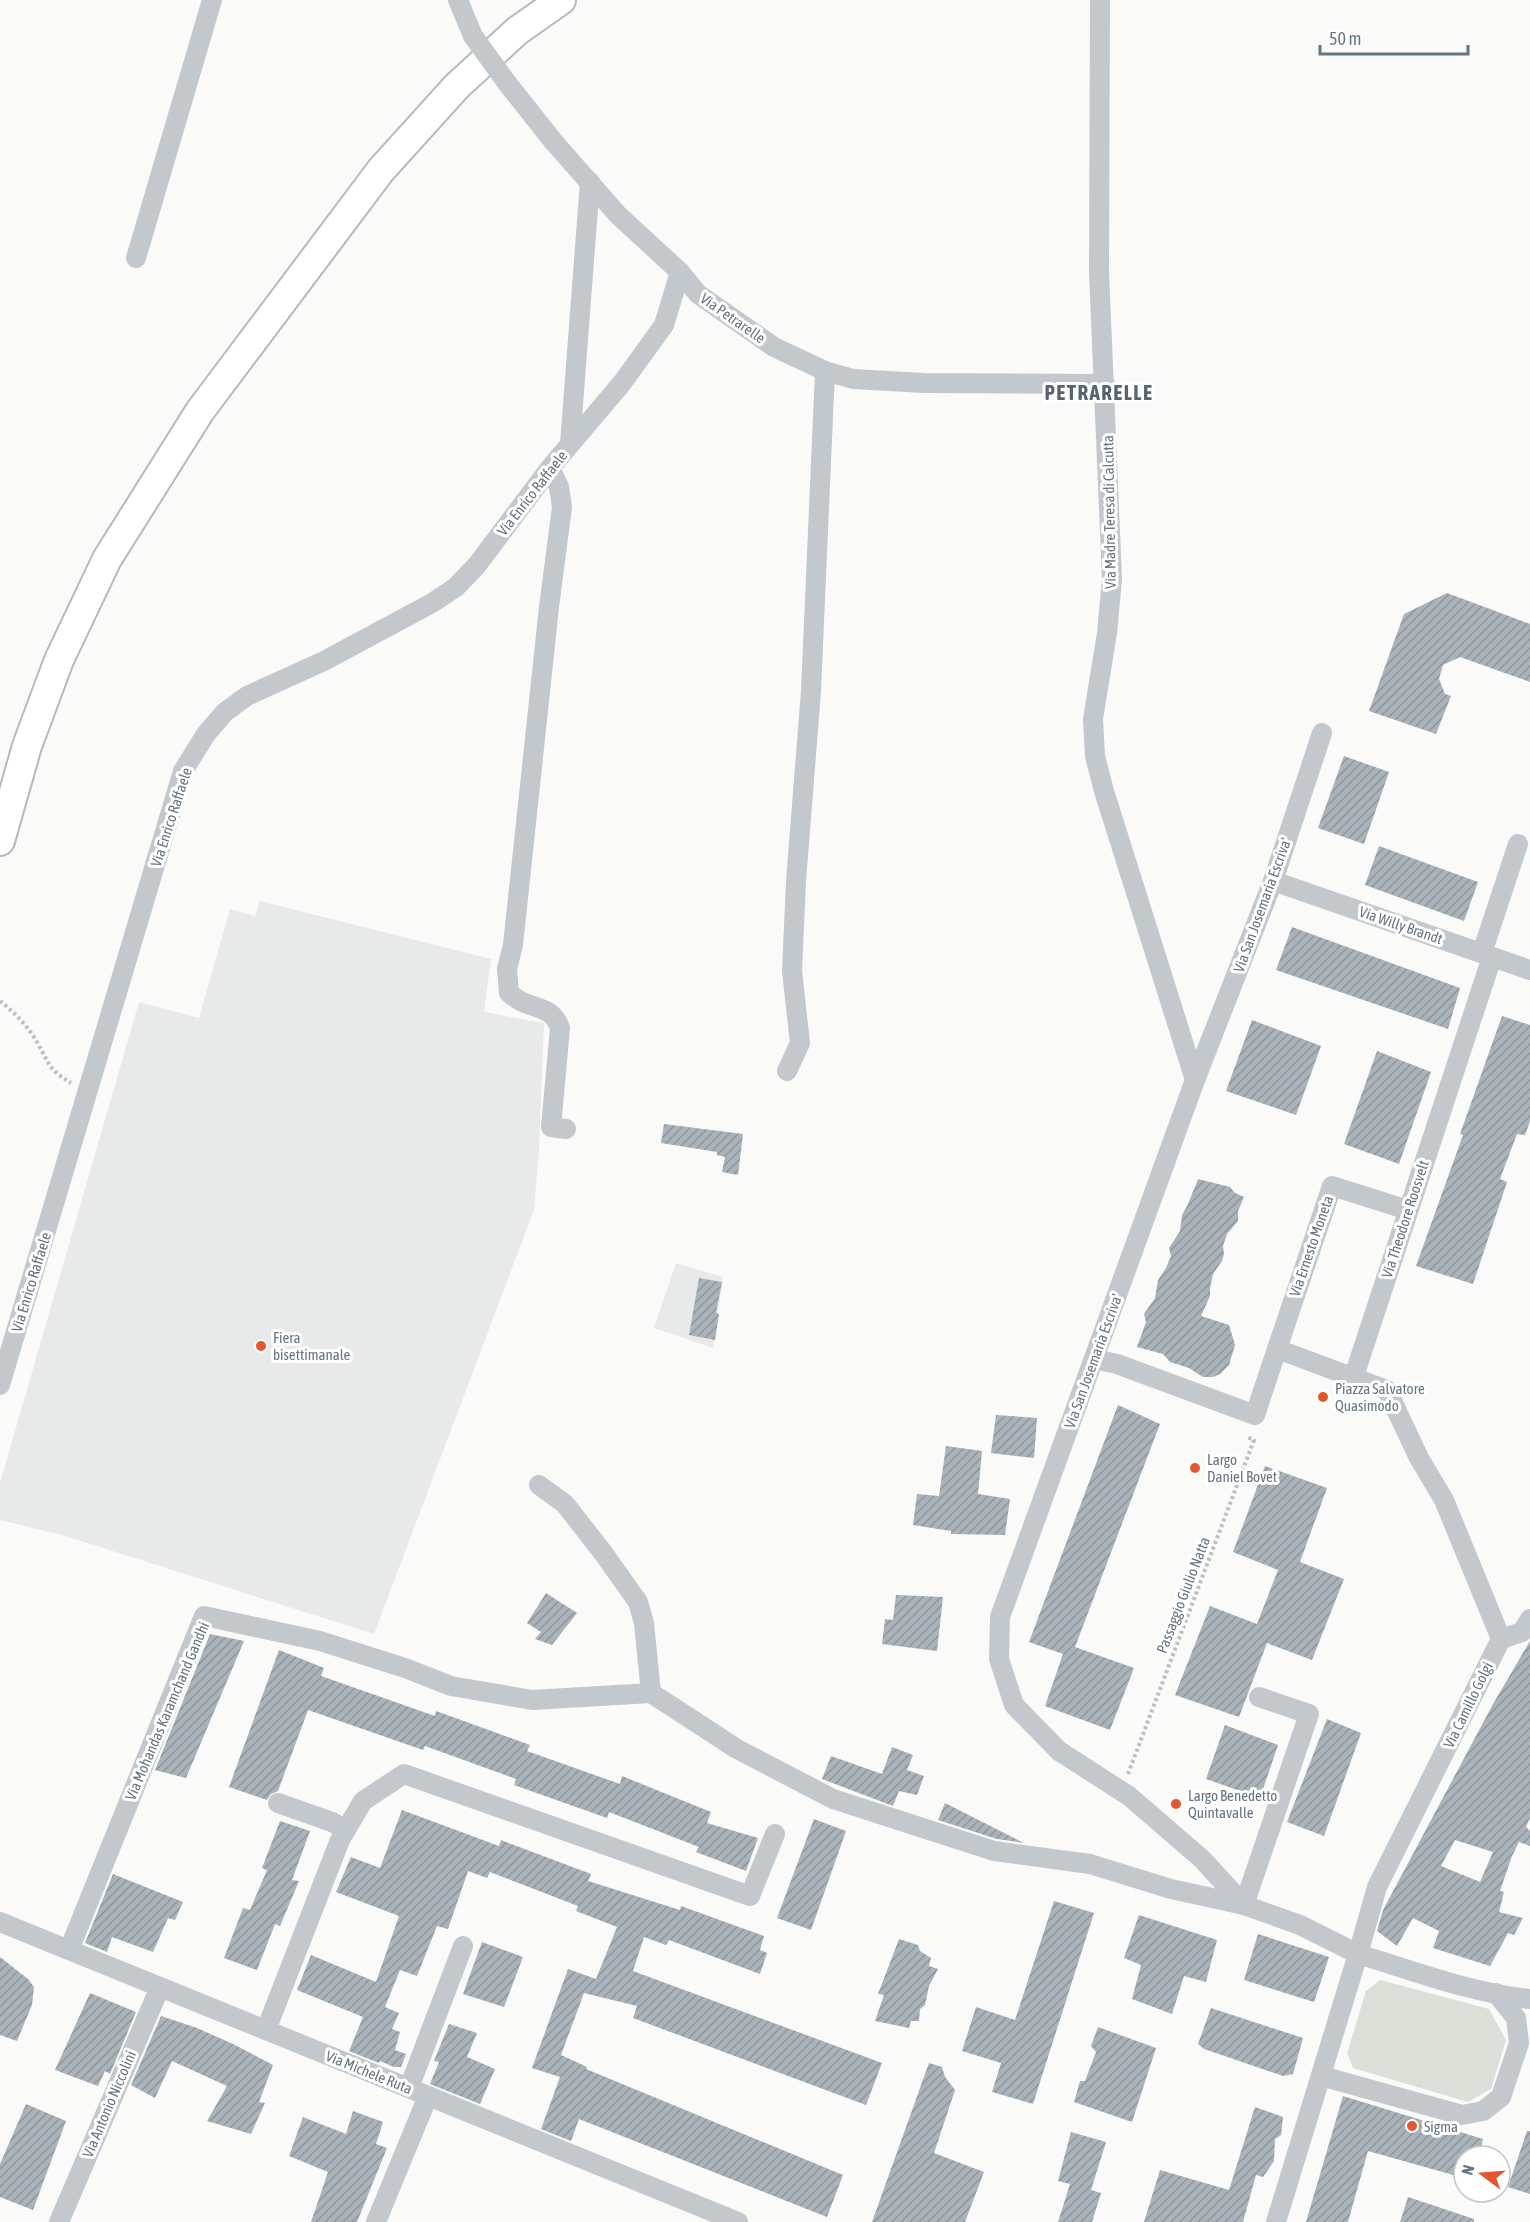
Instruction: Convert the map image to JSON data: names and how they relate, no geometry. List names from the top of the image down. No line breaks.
{"streets":{"street":["Via Petrarelle","Via Enrico Raffaele","Via Madre Teresa di Calcutta","Via San Josemaria Escriva'","Via Willy Brandt","Via Theodore Roosvelt","Via Ernesto Moneta","Via Camillo Golgi","Via Mohandas Karamchand Gandhi","Via Michele Ruta","Via Antonio Niccolini"],"path":["Passaggio Giulio Natta"]},"crossings":[["Via Petrarelle","Via Enrico Raffaele"],["Via Petrarelle","Via Madre Teresa di Calcutta"],["Via Madre Teresa di Calcutta","Via San Josemaria Escriva'"],["Via San Josemaria Escriva'","Via Willy Brandt"],["Via San Josemaria Escriva'","Via Ernesto Moneta"],["Via San Josemaria Escriva'","Via Camillo Golgi"],["Via Willy Brandt","Via Theodore Roosvelt"],["Via Theodore Roosvelt","Via Ernesto Moneta"],["Via Mohandas Karamchand Gandhi","Via Michele Ruta"],["Via Michele Ruta","Via Antonio Niccolini"]],"districts":["PETRARELLE"],"places":["Fiera bisettimanale","Piazza Salvatore Quasimodo","Largo Daniel Bovet","Largo Benedetto Quintavalle","Sigma"],"scale_bar":"50 m","north":"left"}
